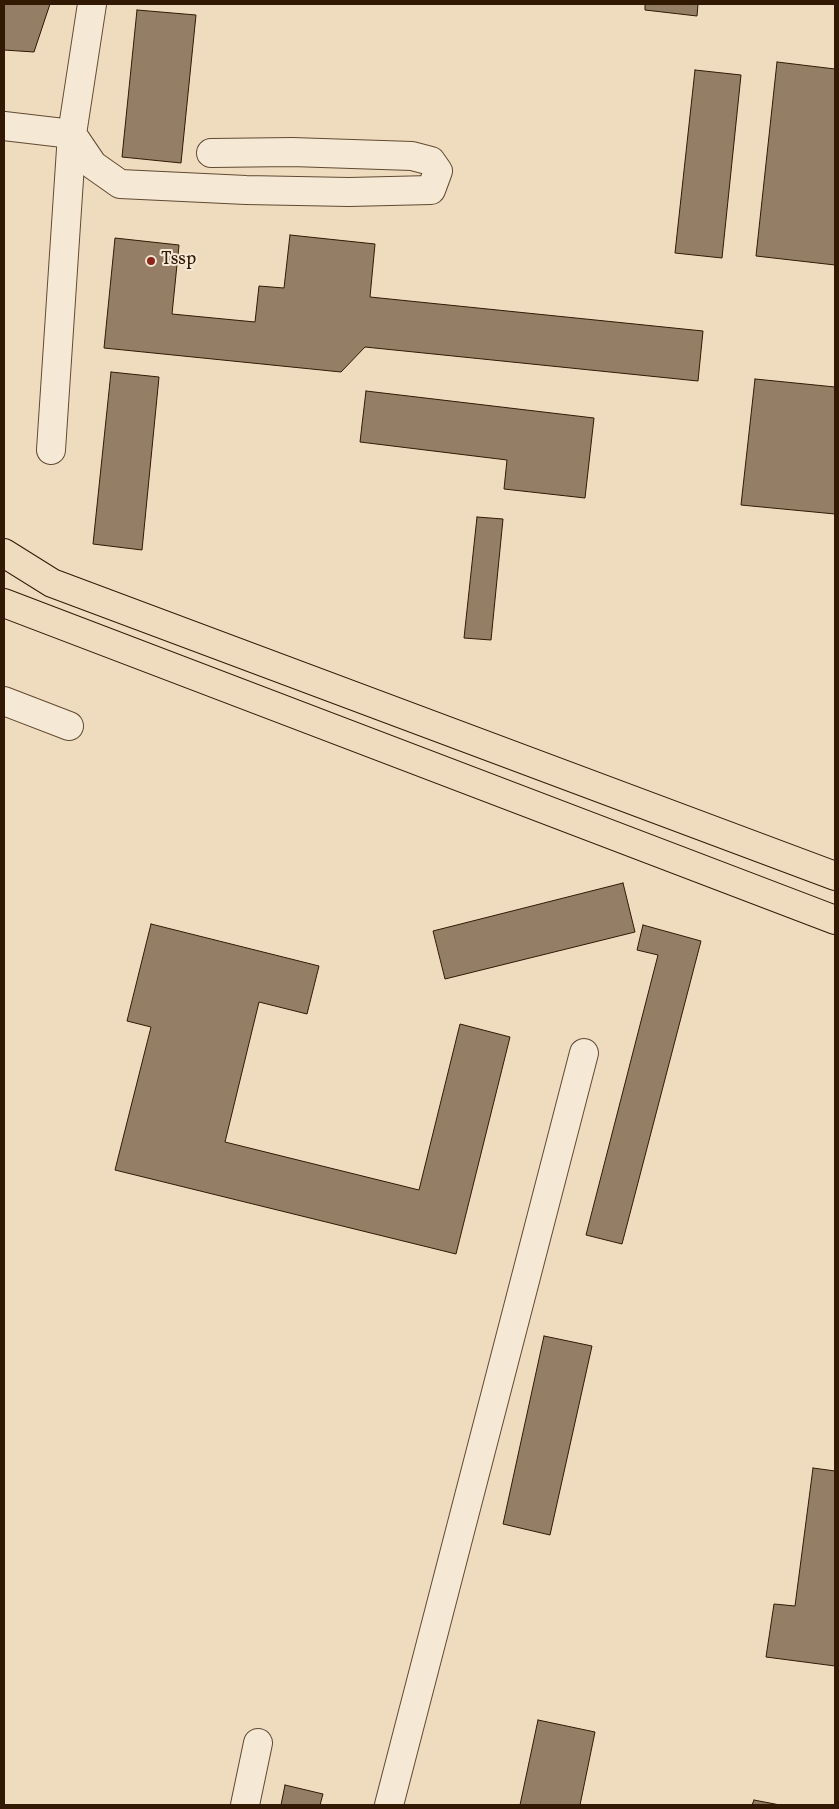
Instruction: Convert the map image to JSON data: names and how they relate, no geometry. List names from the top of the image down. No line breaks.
{"places":["Tssp"]}
